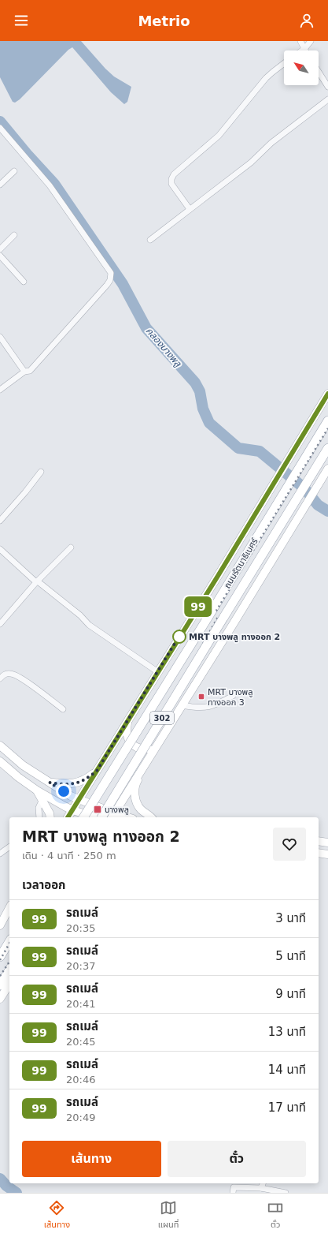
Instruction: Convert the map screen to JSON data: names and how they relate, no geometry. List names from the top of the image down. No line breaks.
{"streets":{"main road":["ถนนรัตนาธิเบศร์","302"]},"water":["คลองบางพลู"],"places":{"other":["MRT บางพลู ทางออก 2"],"transit":["MRT บางพลู ทางออก 3","บางพลู"]},"lines":["bus line 99"],"north":"top left","page":{"header":"Metrio","on_map":"99","heading":[["MRT บางพลู ทางออก 2","เดิน · 4 นาที · 250 m"],"เวลาออก"],"list":[{"mark":"99","name":"รถเมล์","note":"20:35","value":"3 นาที"},{"mark":"99","name":"รถเมล์","note":"20:37","value":"5 นาที"},{"mark":"99","name":"รถเมล์","note":"20:41","value":"9 นาที"},{"mark":"99","name":"รถเมล์","note":"20:45","value":"13 นาที"},{"mark":"99","name":"รถเมล์","note":"20:46","value":"14 นาที"},{"mark":"99","name":"รถเมล์","note":"20:49","value":"17 นาที"}],"buttons":["เส้นทาง","ตั๋ว"],"tabs":["เส้นทาง","แผนที่","ตั๋ว"]}}
